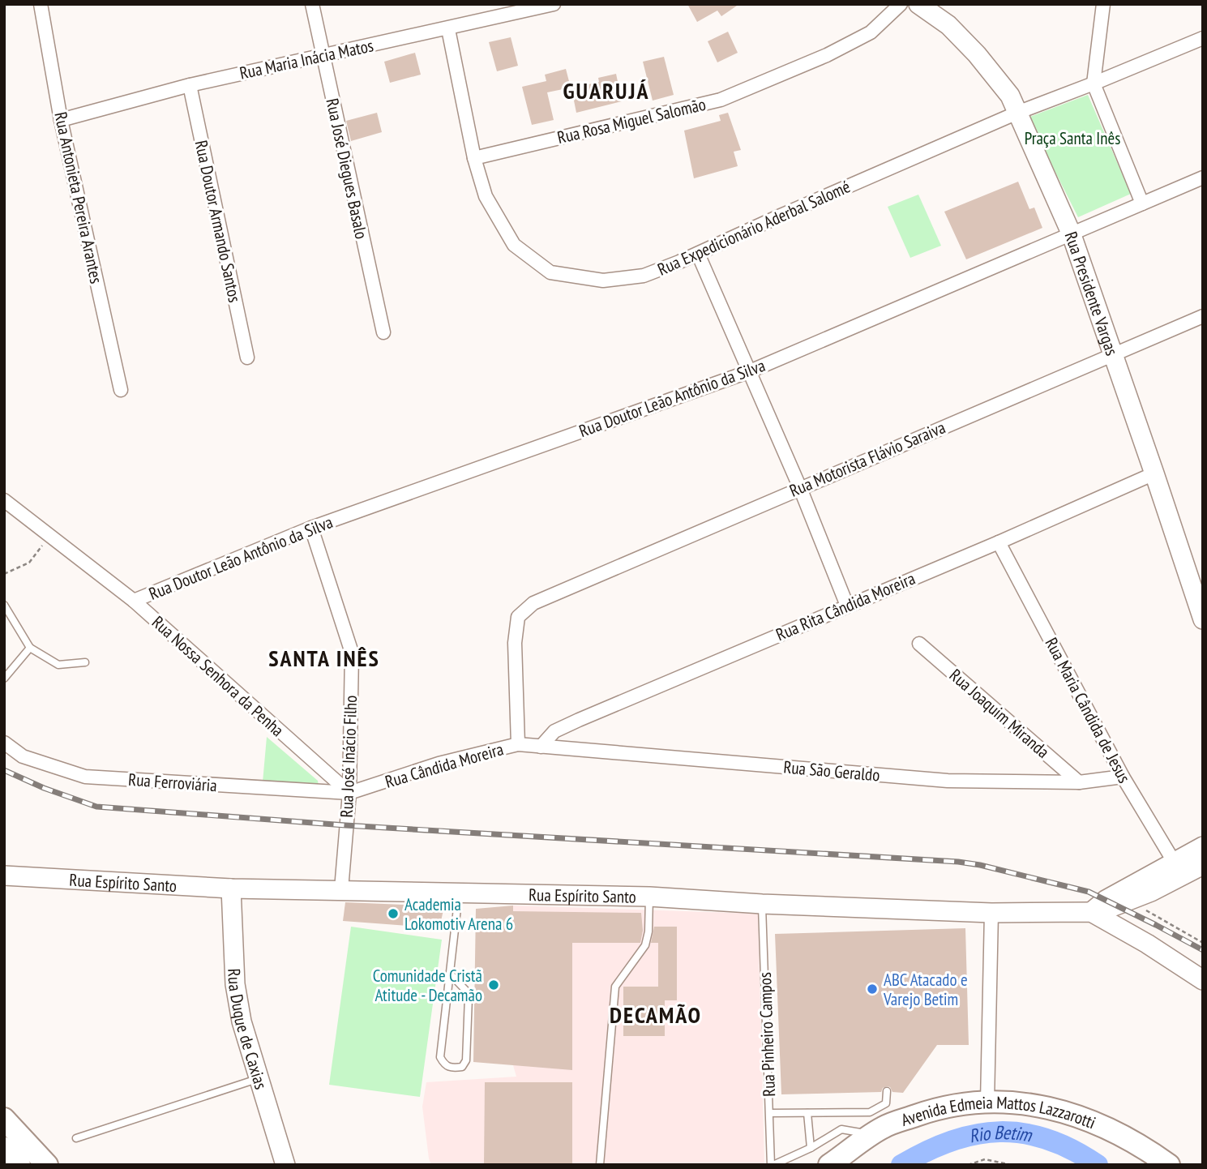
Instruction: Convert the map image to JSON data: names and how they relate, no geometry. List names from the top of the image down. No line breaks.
{"streets":{"main road":["Avenida Edmeia Mattos Lazzarotti"],"street":["Rua Maria Inácia Matos","Rua Rosa Miguel Salomão","Rua José Diegues Basalo","Rua Antonieta Pereira Arantes","Rua Doutor Armando Santos","Rua Expedicionário Aderbal Salomé","Rua Presidente Vargas","Rua Doutor Leão Antônio da Silva","Rua Motorista Flávio Saraiva","Rua Rita Cândida Moreira","Rua Nossa Senhora da Penha","Rua Maria Cândida de Jesus","Rua Joaquim Miranda","Rua José Inácio Filho","Rua Cândida Moreira","Rua São Geraldo","Rua Ferroviária","Rua Espírito Santo","Rua Duque de Caxias"],"lane":["Rua Pinheiro Campos"]},"crossings":[["Rua Maria Inácia Matos","Rua José Diegues Basalo"],["Rua Maria Inácia Matos","Rua Antonieta Pereira Arantes"],["Rua Maria Inácia Matos","Rua Doutor Armando Santos"],["Rua Maria Inácia Matos","Rua Expedicionário Aderbal Salomé"],["Rua Rosa Miguel Salomão","Rua Expedicionário Aderbal Salomé"],["Rua Expedicionário Aderbal Salomé","Rua Presidente Vargas"],["Rua Presidente Vargas","Rua Doutor Leão Antônio da Silva"],["Rua Presidente Vargas","Rua Motorista Flávio Saraiva"],["Rua Presidente Vargas","Rua Rita Cândida Moreira"],["Rua Doutor Leão Antônio da Silva","Rua Nossa Senhora da Penha"],["Rua Doutor Leão Antônio da Silva","Rua José Inácio Filho"],["Rua Motorista Flávio Saraiva","Rua Cândida Moreira"],["Rua Rita Cândida Moreira","Rua Maria Cândida de Jesus"],["Rua Rita Cândida Moreira","Rua Cândida Moreira"],["Rua Rita Cândida Moreira","Rua São Geraldo"],["Rua Nossa Senhora da Penha","Rua José Inácio Filho"],["Rua Nossa Senhora da Penha","Rua Cândida Moreira"],["Rua Nossa Senhora da Penha","Rua Ferroviária"],["Rua Maria Cândida de Jesus","Rua São Geraldo"],["Rua Joaquim Miranda","Rua São Geraldo"],["Rua José Inácio Filho","Rua Cândida Moreira"],["Rua José Inácio Filho","Rua Ferroviária"],["Rua José Inácio Filho","Rua Espírito Santo"],["Rua Cândida Moreira","Rua São Geraldo"],["Rua Cândida Moreira","Rua Ferroviária"],["Rua Espírito Santo","Rua Duque de Caxias"],["Rua Espírito Santo","Rua Pinheiro Campos"]],"districts":["GUARUJÁ","SANTA INÊS","DECAMÃO"],"water":["Rio Betim"],"parks":["Praça Santa Inês"],"places":["Academia Lokomotiv Arena 6","Comunidade Cristã Atitude - Decamão","ABC Atacado e Varejo Betim"]}
